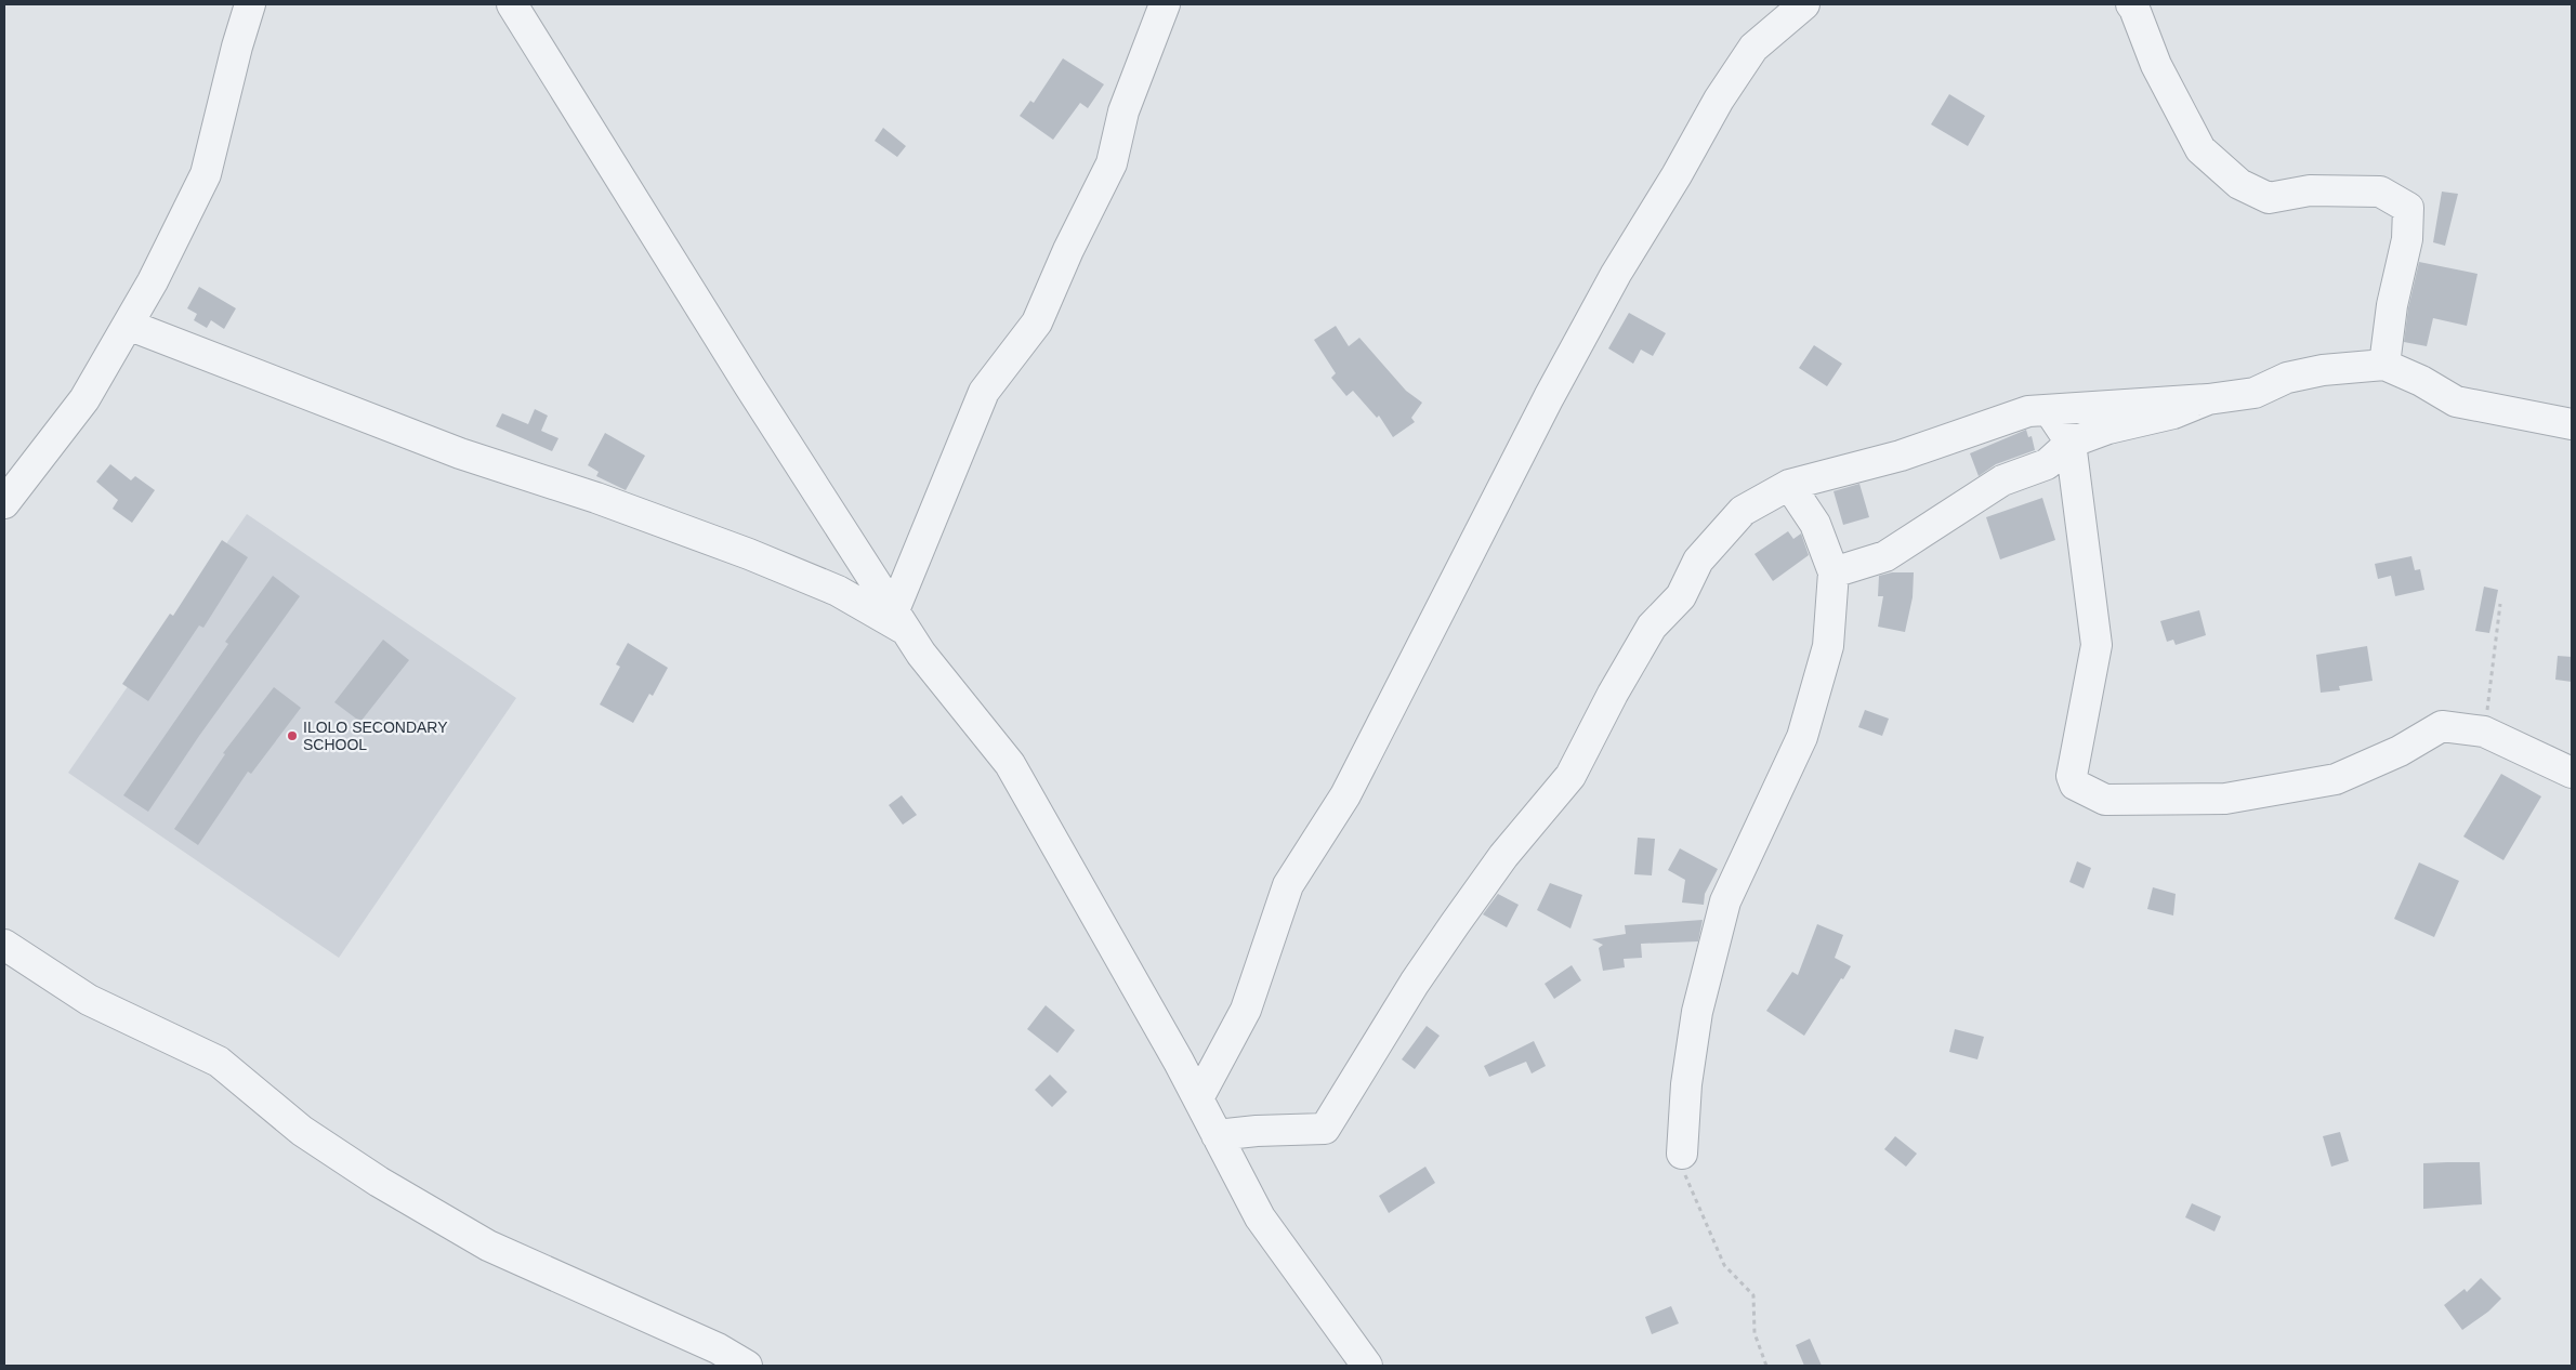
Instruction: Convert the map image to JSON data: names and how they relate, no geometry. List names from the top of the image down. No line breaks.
{"places":["ILOLO SECONDARY SCHOOL"]}
